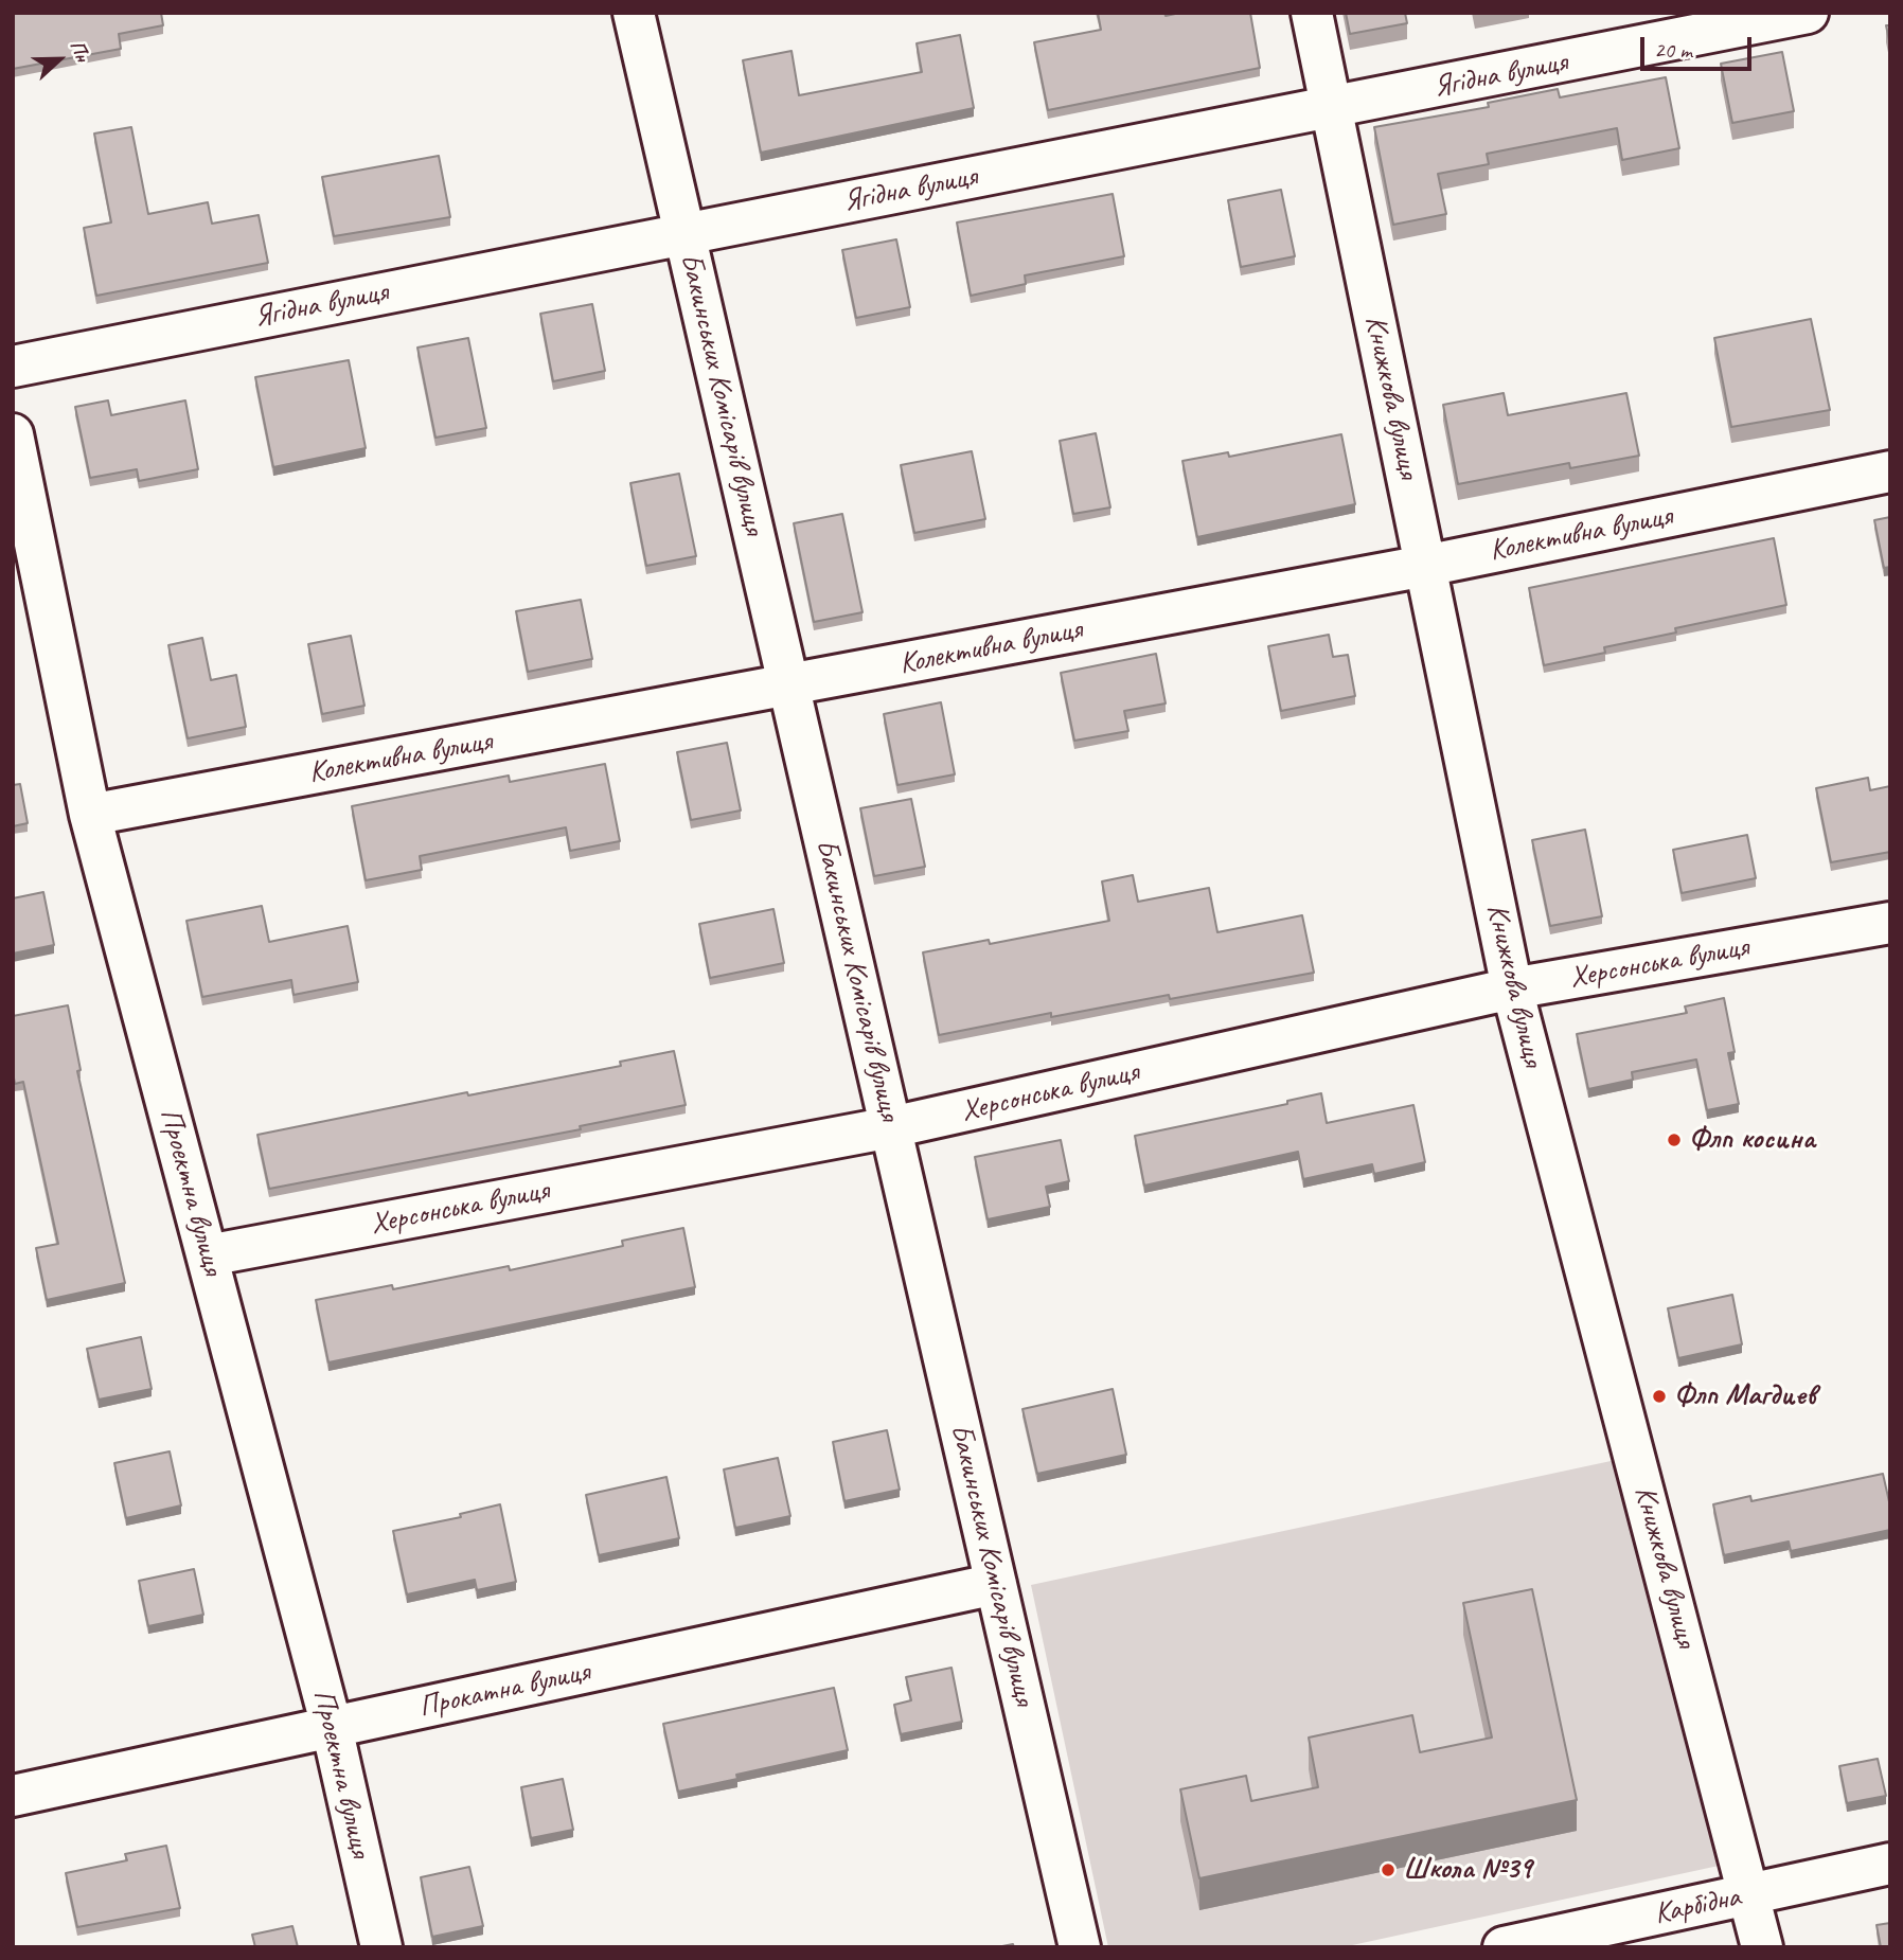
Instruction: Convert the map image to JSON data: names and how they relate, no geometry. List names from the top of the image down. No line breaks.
{"streets":{"street":["Ягідна вулиця","Бакинських Комісарів вулиця","Книжкова вулиця","Колективна вулиця","Херсонська вулиця","Проектна вулиця","Прокатна вулиця","Карбідна"]},"crossings":[["Ягідна вулиця","Бакинських Комісарів вулиця"],["Ягідна вулиця","Книжкова вулиця"],["Бакинських Комісарів вулиця","Колективна вулиця"],["Бакинських Комісарів вулиця","Херсонська вулиця"],["Бакинських Комісарів вулиця","Прокатна вулиця"],["Книжкова вулиця","Колективна вулиця"],["Книжкова вулиця","Херсонська вулиця"],["Книжкова вулиця","Карбідна"],["Колективна вулиця","Проектна вулиця"],["Херсонська вулиця","Проектна вулиця"],["Проектна вулиця","Прокатна вулиця"]],"places":["Флп косина","Флп Магдиев","Школа №39"],"scale_bar":"20 m","north":"right"}
